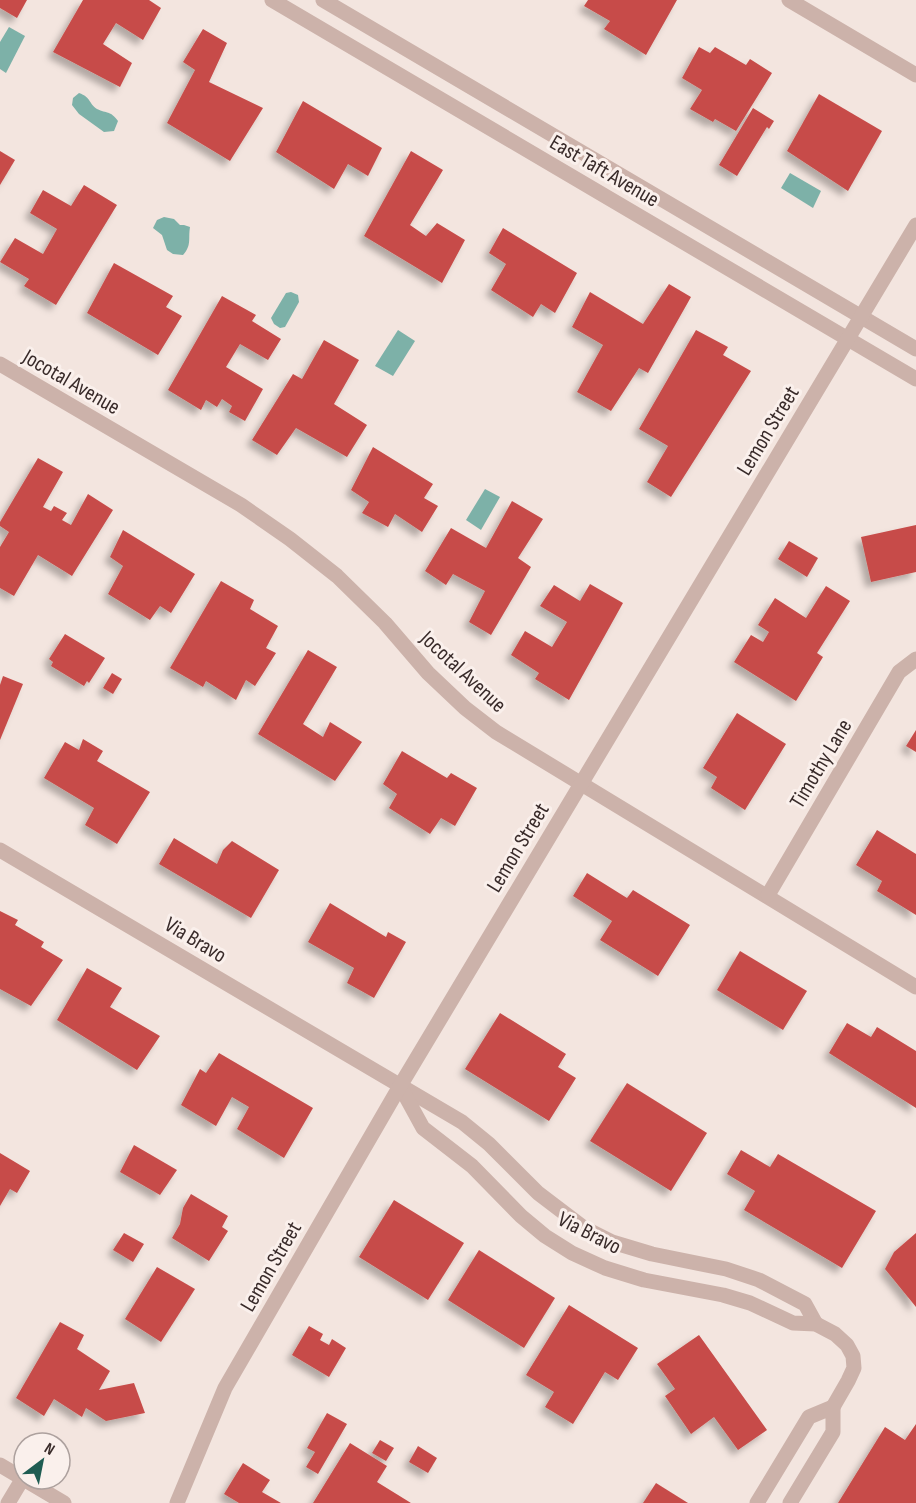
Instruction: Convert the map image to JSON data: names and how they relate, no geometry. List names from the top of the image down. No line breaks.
{"streets":{"street":["East Taft Avenue","Jocotal Avenue","Lemon Street","Timothy Lane","Via Bravo"]},"crossings":[["East Taft Avenue","Lemon Street"],["Jocotal Avenue","Lemon Street"],["Jocotal Avenue","Timothy Lane"],["Lemon Street","Via Bravo"]],"north":"top right"}
